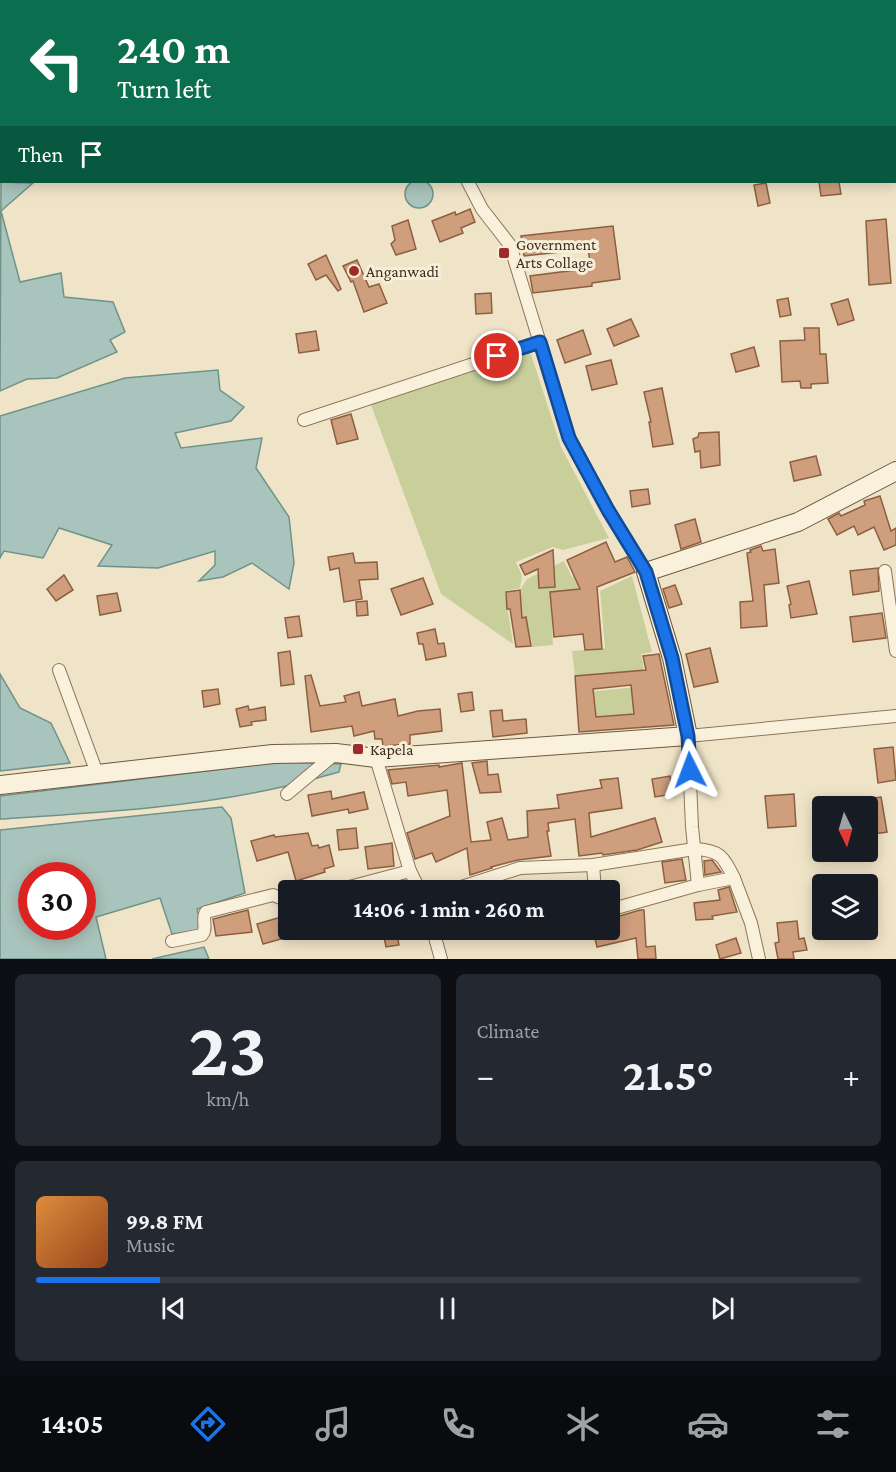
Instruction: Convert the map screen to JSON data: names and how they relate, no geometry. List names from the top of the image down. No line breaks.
{"places":{"transit":["Government Arts Collage","Kapela"],"other":["Anganwadi"]},"north":"bottom","page":{"turn":["240 m","Turn left"],"then":"Then","limit":"30","trip":"14:06 · 1 min · 260 m","tile":[["23","km/h"],"Climate"],"heat":["−","21.5°","+"],"song":["99.8 FM","Music"],"tabs":"14:05"}}
